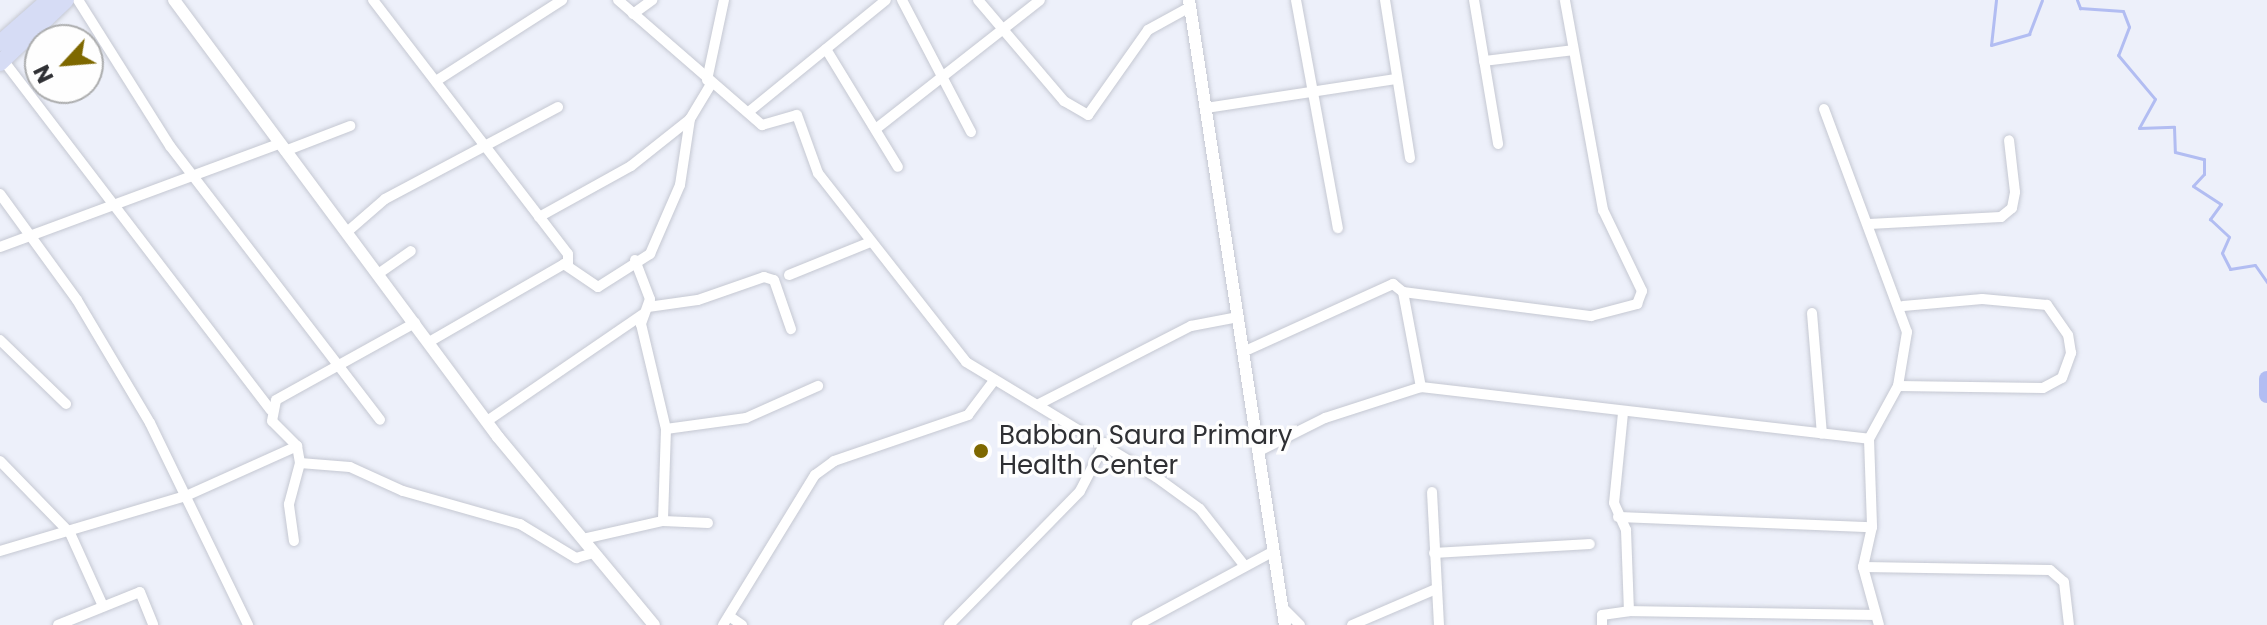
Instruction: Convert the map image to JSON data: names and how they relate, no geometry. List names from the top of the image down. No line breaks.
{"places":["Babban Saura Primary Health Center"],"north":"bottom left"}
